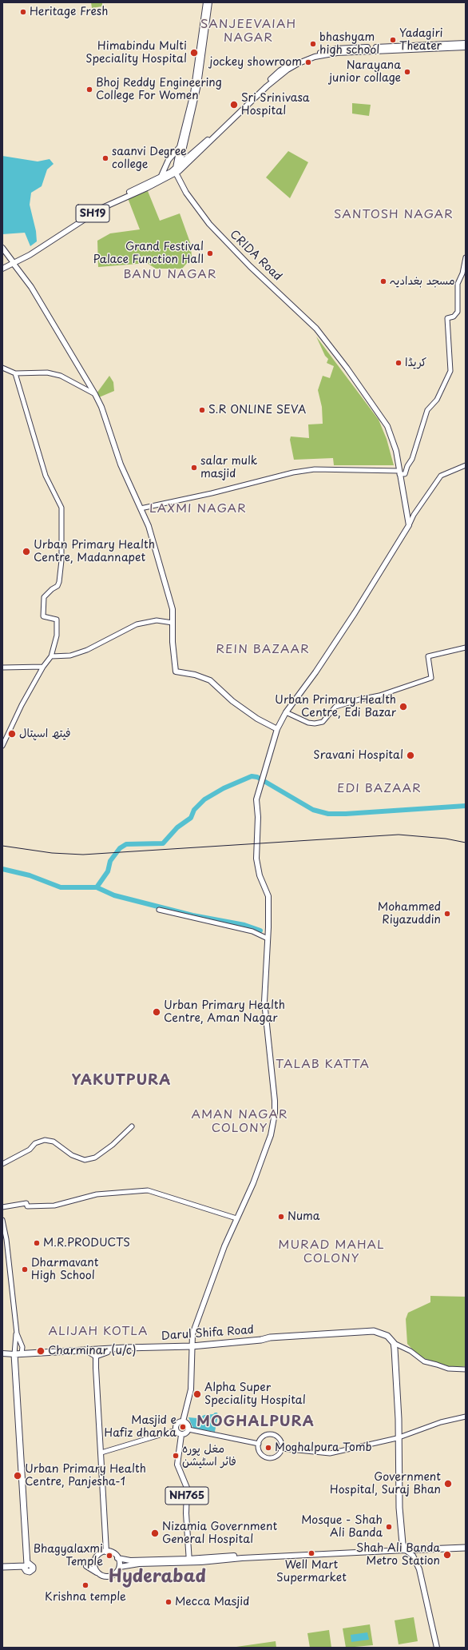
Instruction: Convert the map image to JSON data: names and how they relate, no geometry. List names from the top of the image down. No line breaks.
{"streets":{"highway":["Darul Shifa Road"],"main road":["SH19","CRIDA Road","NH765"]},"crossings":[["SH19","CRIDA Road"]],"districts":["SANJEEVAIAH NAGAR","SANTOSH NAGAR","BANU NAGAR","LAXMI NAGAR","REIN BAZAAR","EDI BAZAAR","TALAB KATTA","YAKUTPURA","AMAN NAGAR COLONY","MURAD MAHAL COLONY","ALIJAH KOTLA","MOGHALPURA","Hyderabad"],"places":["Heritage Fresh","Yadagiri Theater","bhashyam high school","Himabindu Multi Speciality Hospital","jockey showroom","Narayana junior collage","Bhoj Reddy Engineering College For Women","Sri Srinivasa Hospital","saanvi Degree college","Grand Festival Palace Function Hall","مسجد بغدادیہ","کریڈا","S.R ONLINE SEVA","salar mulk masjid","Urban Primary Health Centre, Madannapet","Urban Primary Health Centre, Edi Bazar","فیتھ اسپتال","Sravani Hospital","Mohammed Riyazuddin","Urban Primary Health Centre, Aman Nagar","Numa","M.R.PRODUCTS","Dharmavant High School","Charminar (u/c)","Alpha Super Speciality Hospital","Masjid e Hafiz dhanka","Moghalpura Tomb","مغل پورہ فائر اسٹیشن","Urban Primary Health Centre, Panjesha-1","Government Hospital, Suraj Bhan","Mosque - Shah Ali Banda","Nizamia Government General Hospital","Well Mart Supermarket","Shah Ali Banda Metro Station","Bhagyalaxmi Temple","Krishna temple","Mecca Masjid"]}
